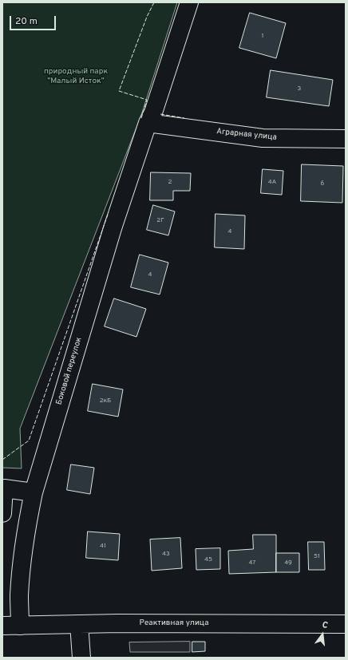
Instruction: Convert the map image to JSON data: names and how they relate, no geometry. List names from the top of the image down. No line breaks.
{"streets":{"street":["Аграрная улица","Боковой переулок","Реактивная улица"]},"crossings":[["Аграрная улица","Боковой переулок"],["Боковой переулок","Реактивная улица"]],"parks":["природный парк \"Малый Исток\""],"house_numbers":["1","3","2","4А","6","2Г","4","4","2кБ","41","43","51","45","47","49"],"scale_bar":"20 m","north":"top"}
